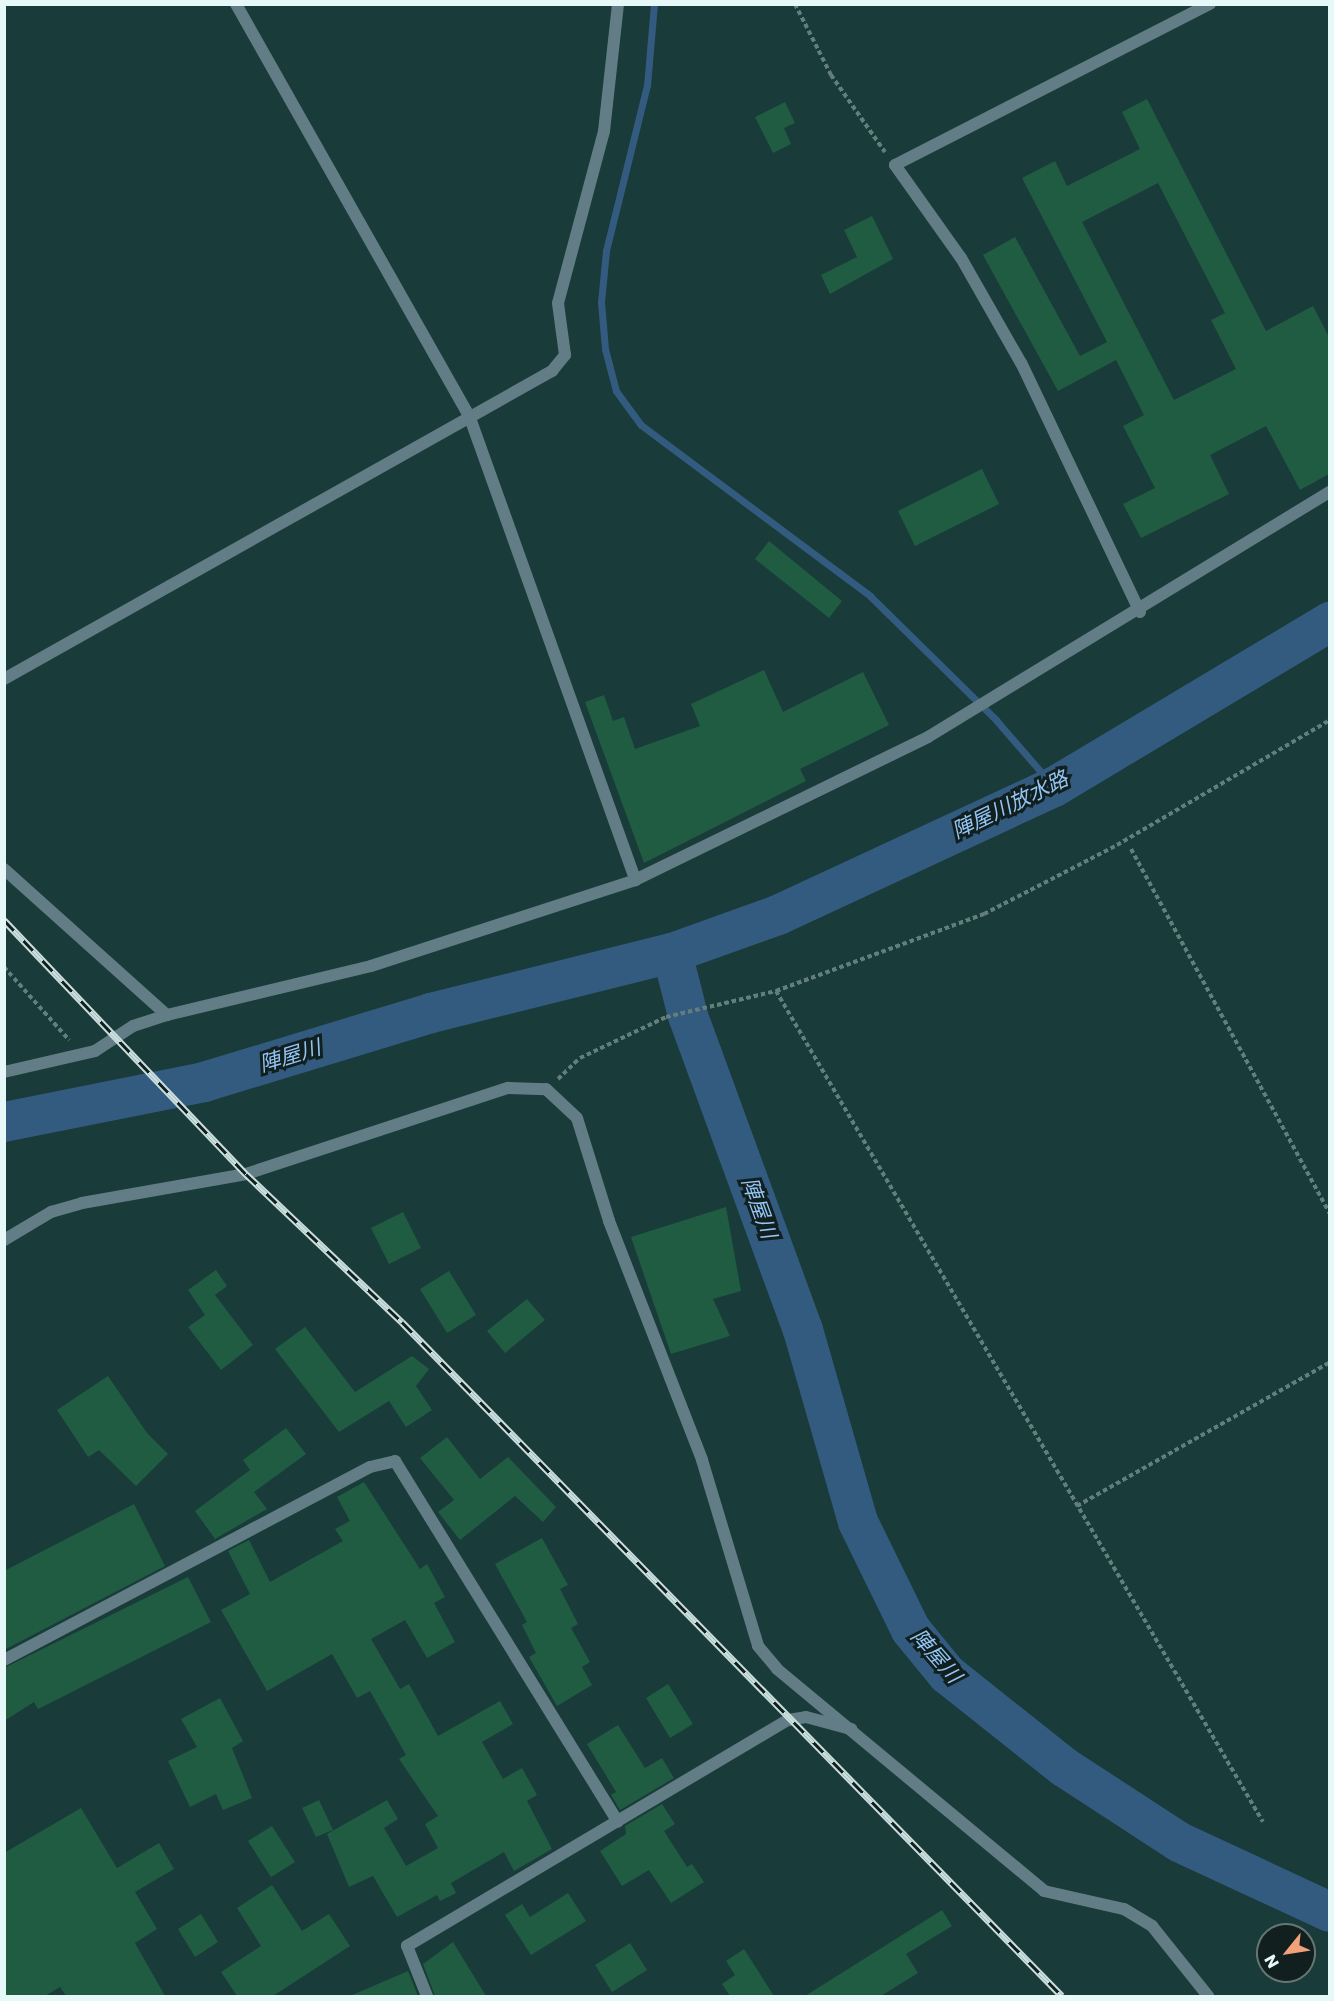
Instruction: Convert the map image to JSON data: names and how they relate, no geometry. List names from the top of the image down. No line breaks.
{"water":["陣屋川放水路","陣屋川"],"north":"bottom left"}
